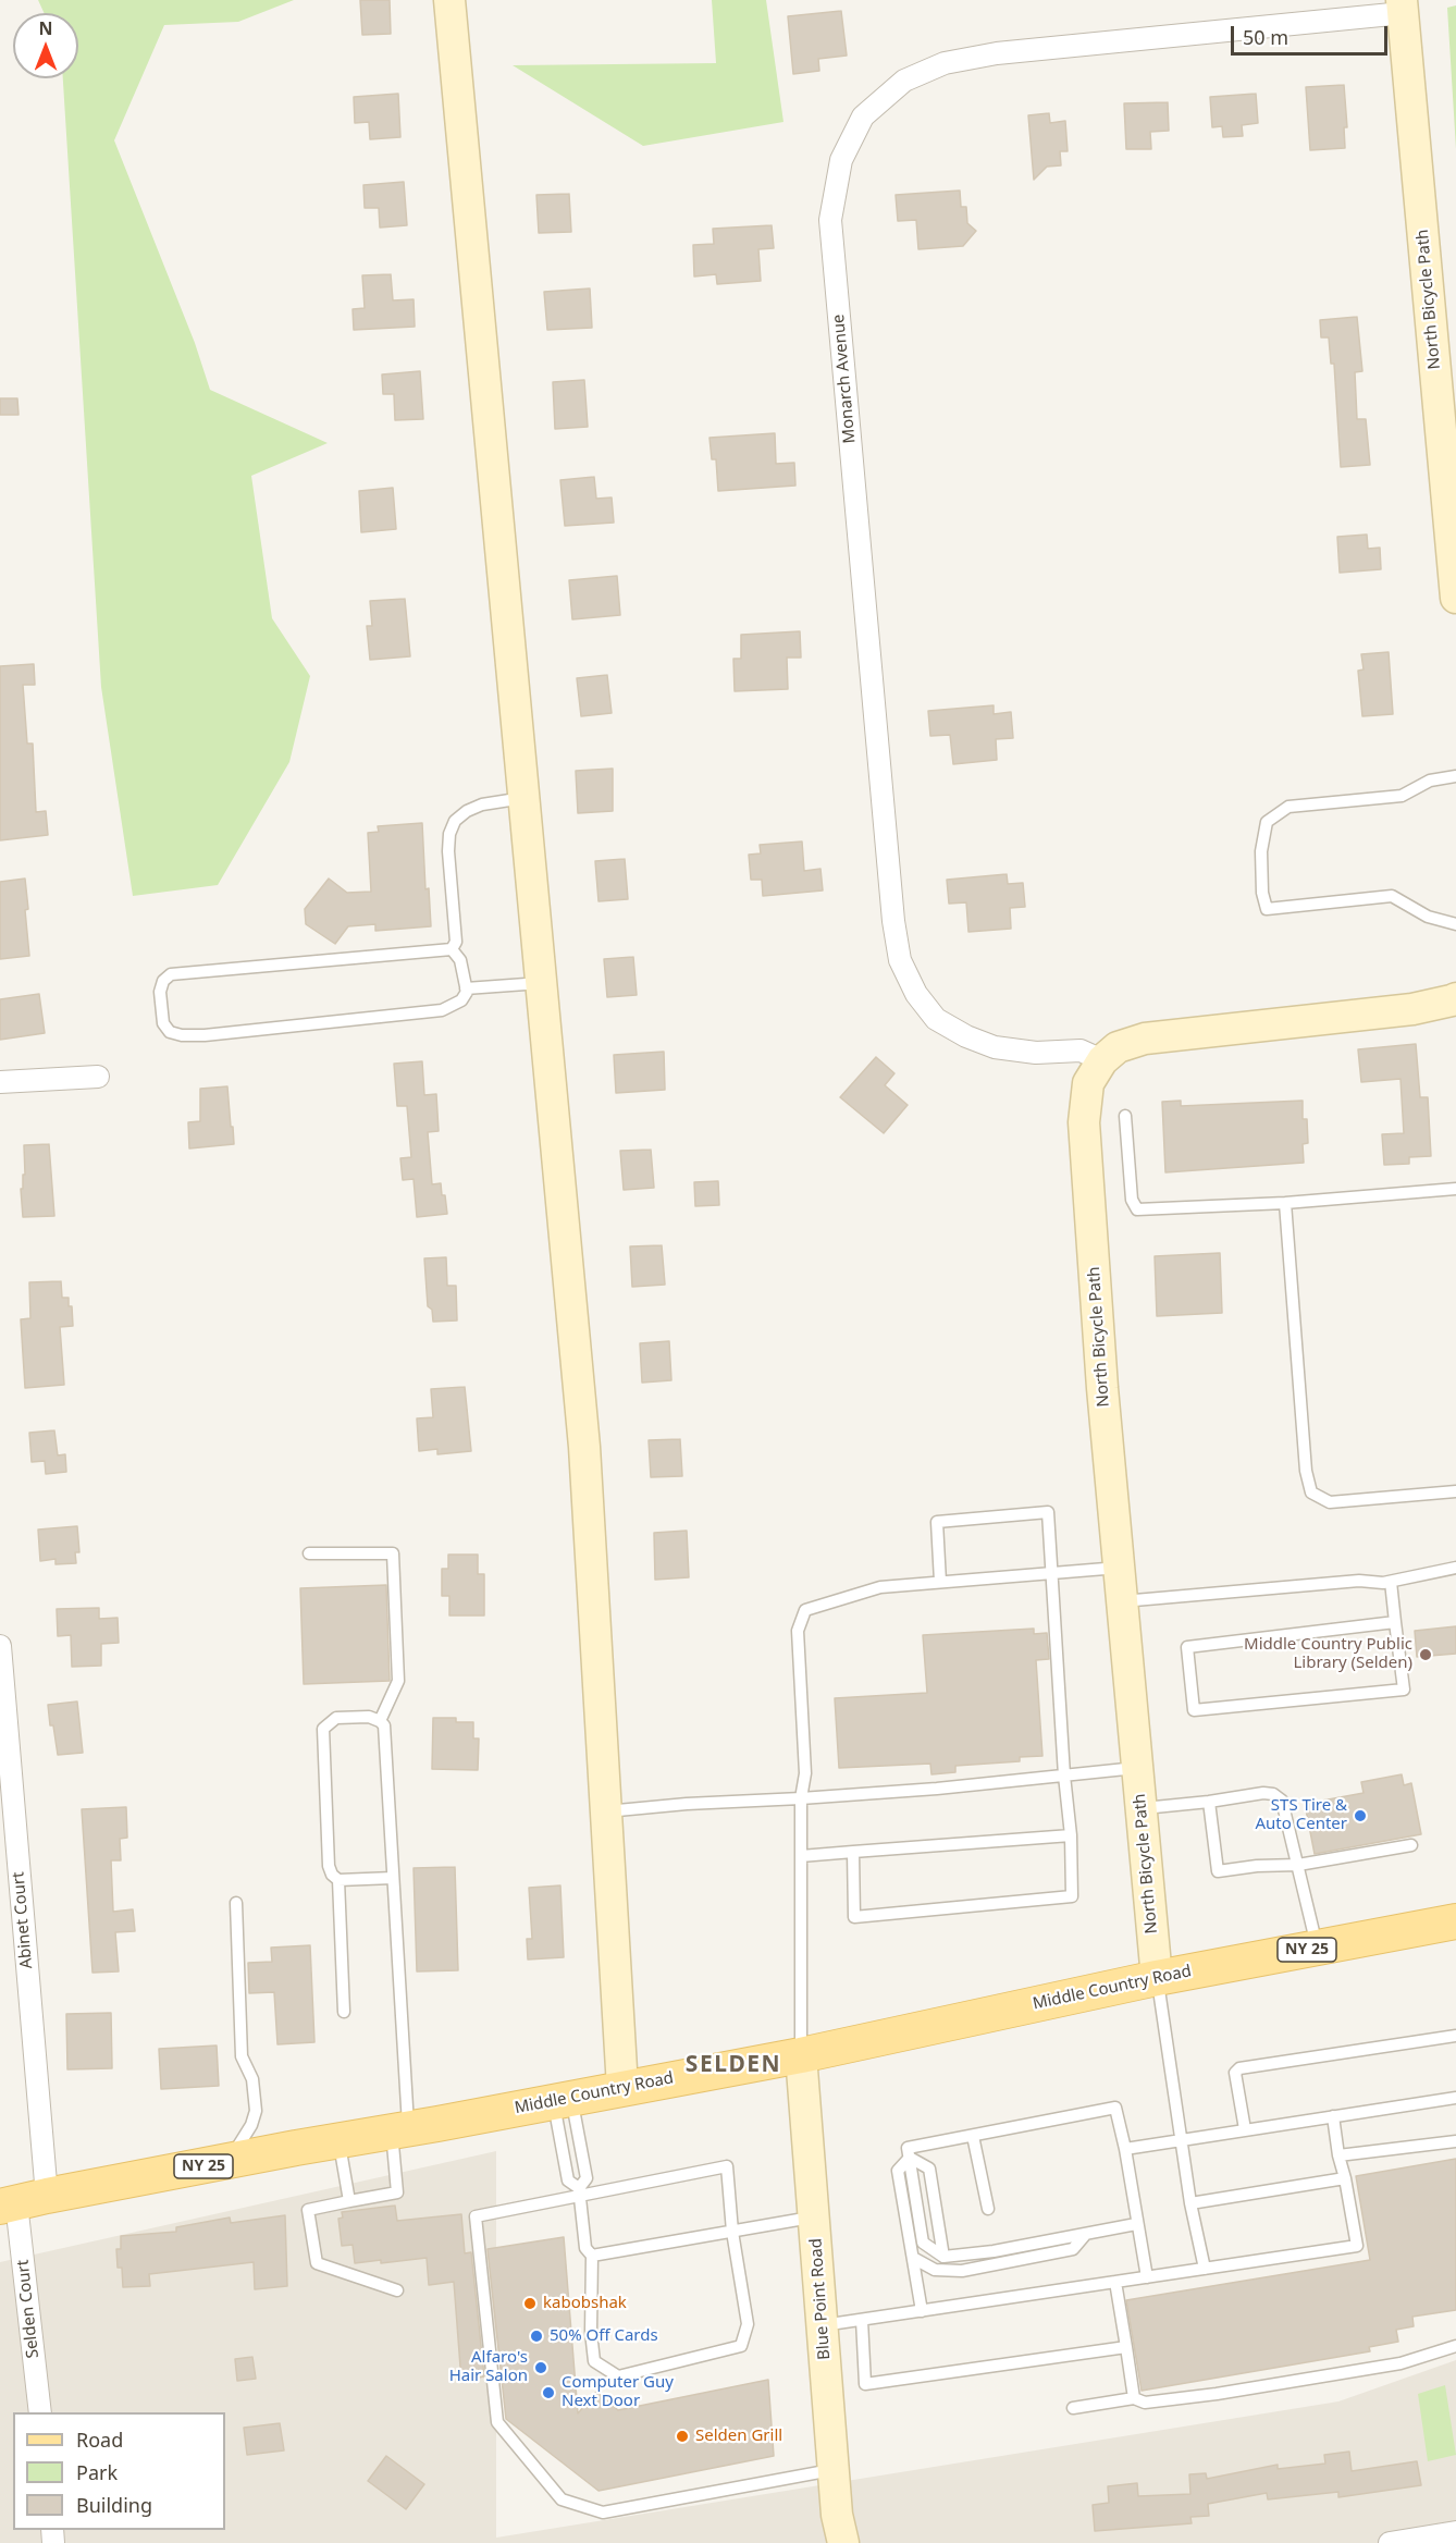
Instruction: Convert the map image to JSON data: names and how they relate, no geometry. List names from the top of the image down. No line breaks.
{"streets":{"main road":["NY 25","Middle Country Road"],"street":["North Bicycle Path","Monarch Avenue","Abinet Court","Blue Point Road","Selden Court"]},"crossings":[["North Bicycle Path","Monarch Avenue"],["North Bicycle Path","Middle Country Road"],["Abinet Court","Middle Country Road"],["Abinet Court","Selden Court"],["Middle Country Road","Blue Point Road"],["Middle Country Road","Selden Court"]],"districts":["SELDEN"],"places":["Middle Country Public Library (Selden)","STS Tire & Auto Center","kabobshak","50% Off Cards","Alfaro's Hair Salon","Computer Guy Next Door","Selden Grill"],"legend":["Road","Park","Building"],"scale_bar":"50 m","north":"top"}
